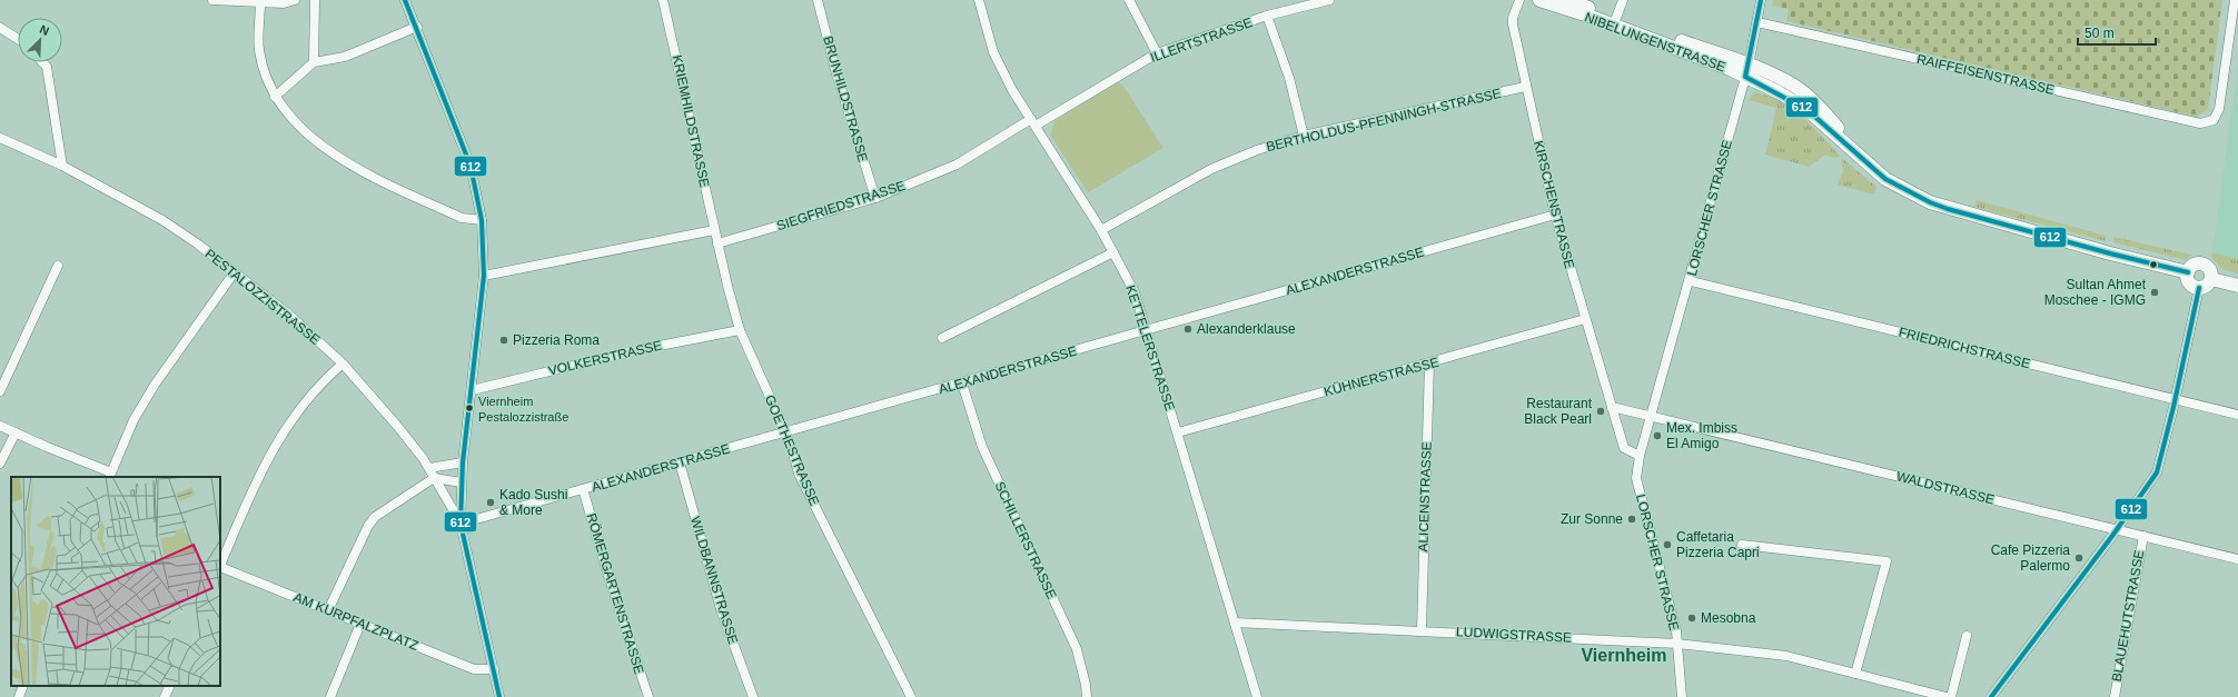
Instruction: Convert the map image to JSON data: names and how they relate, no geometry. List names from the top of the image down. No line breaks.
{"streets":{"street":["ILLERTSTRASSE","NIBELUNGENSTRASSE","RAIFFEISENSTRASSE","BRUNHILDSTRASSE","BERTHOLDUS-PFENNINGH-STRASSE","KRIEMHILDSTRASSE","KIRSCHENSTRASSE","SIEGFRIEDSTRASSE","LORSCHER STRASSE","ALEXANDERSTRASSE","PESTALOZZISTRASSE","KETTELERSTRASSE","FRIEDRICHSTRASSE","VOLKERSTRASSE","KÜHNERSTRASSE","GOETHESTRASSE","WALDSTRASSE","ALICENSTRASSE","SCHILLERSTRASSE","WILDBANNSTRASSE","RÖMERGARTENSTRASSE","BLAUEHUTSTRASSE","AM KURPFALZPLATZ","LUDWIGSTRASSE"]},"crossings":[["ILLERTSTRASSE","SIEGFRIEDSTRASSE"],["ILLERTSTRASSE","KETTELERSTRASSE"],["NIBELUNGENSTRASSE","LORSCHER STRASSE"],["RAIFFEISENSTRASSE","LORSCHER STRASSE"],["BRUNHILDSTRASSE","SIEGFRIEDSTRASSE"],["BERTHOLDUS-PFENNINGH-STRASSE","KIRSCHENSTRASSE"],["BERTHOLDUS-PFENNINGH-STRASSE","KETTELERSTRASSE"],["KRIEMHILDSTRASSE","SIEGFRIEDSTRASSE"],["KRIEMHILDSTRASSE","GOETHESTRASSE"],["KIRSCHENSTRASSE","ALEXANDERSTRASSE"],["KIRSCHENSTRASSE","KÜHNERSTRASSE"],["SIEGFRIEDSTRASSE","KETTELERSTRASSE"],["SIEGFRIEDSTRASSE","GOETHESTRASSE"],["LORSCHER STRASSE","FRIEDRICHSTRASSE"],["LORSCHER STRASSE","WALDSTRASSE"],["LORSCHER STRASSE","LUDWIGSTRASSE"],["ALEXANDERSTRASSE","PESTALOZZISTRASSE"],["ALEXANDERSTRASSE","KETTELERSTRASSE"],["ALEXANDERSTRASSE","GOETHESTRASSE"],["ALEXANDERSTRASSE","SCHILLERSTRASSE"],["ALEXANDERSTRASSE","WILDBANNSTRASSE"],["ALEXANDERSTRASSE","RÖMERGARTENSTRASSE"],["KETTELERSTRASSE","KÜHNERSTRASSE"],["KETTELERSTRASSE","LUDWIGSTRASSE"],["VOLKERSTRASSE","GOETHESTRASSE"],["KÜHNERSTRASSE","ALICENSTRASSE"],["WALDSTRASSE","BLAUEHUTSTRASSE"],["ALICENSTRASSE","LUDWIGSTRASSE"]],"districts":["Viernheim"],"places":["Sultan Ahmet Moschee - IGMG","Alexanderklause","Pizzeria Roma","Viernheim Pestalozzistraße","Restaurant Black Pearl","Mex. Imbiss El Amigo","Kado Sushi & More","Zur Sonne","Caffetaria Pizzeria Capri","Cafe Pizzeria Palermo","Mesobna"],"lines":["transit line 612"],"scale_bar":"50 m","north":"top right"}
